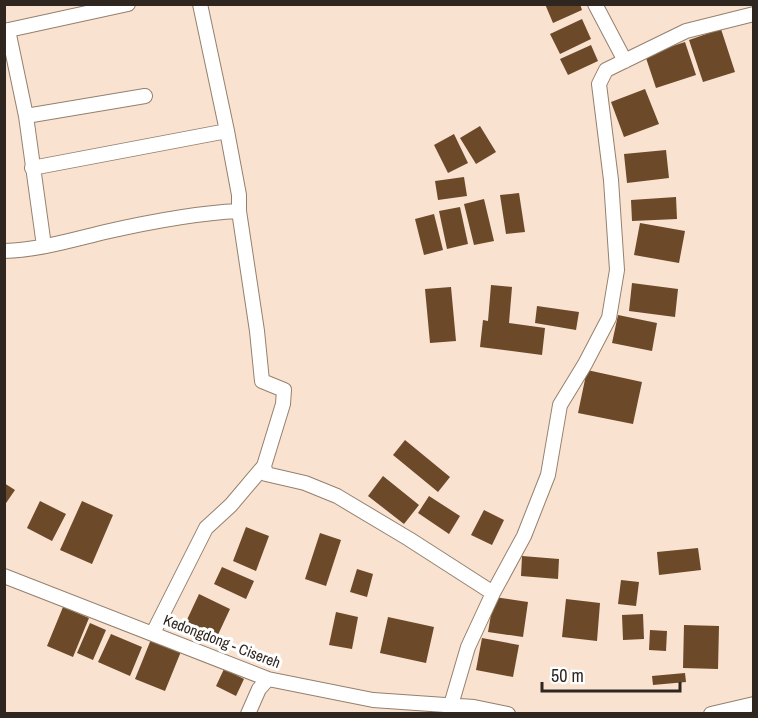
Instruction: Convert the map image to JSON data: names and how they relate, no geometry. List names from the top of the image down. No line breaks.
{"streets":{"street":["Kedongdong - Cisereh"]},"scale_bar":"50 m"}
